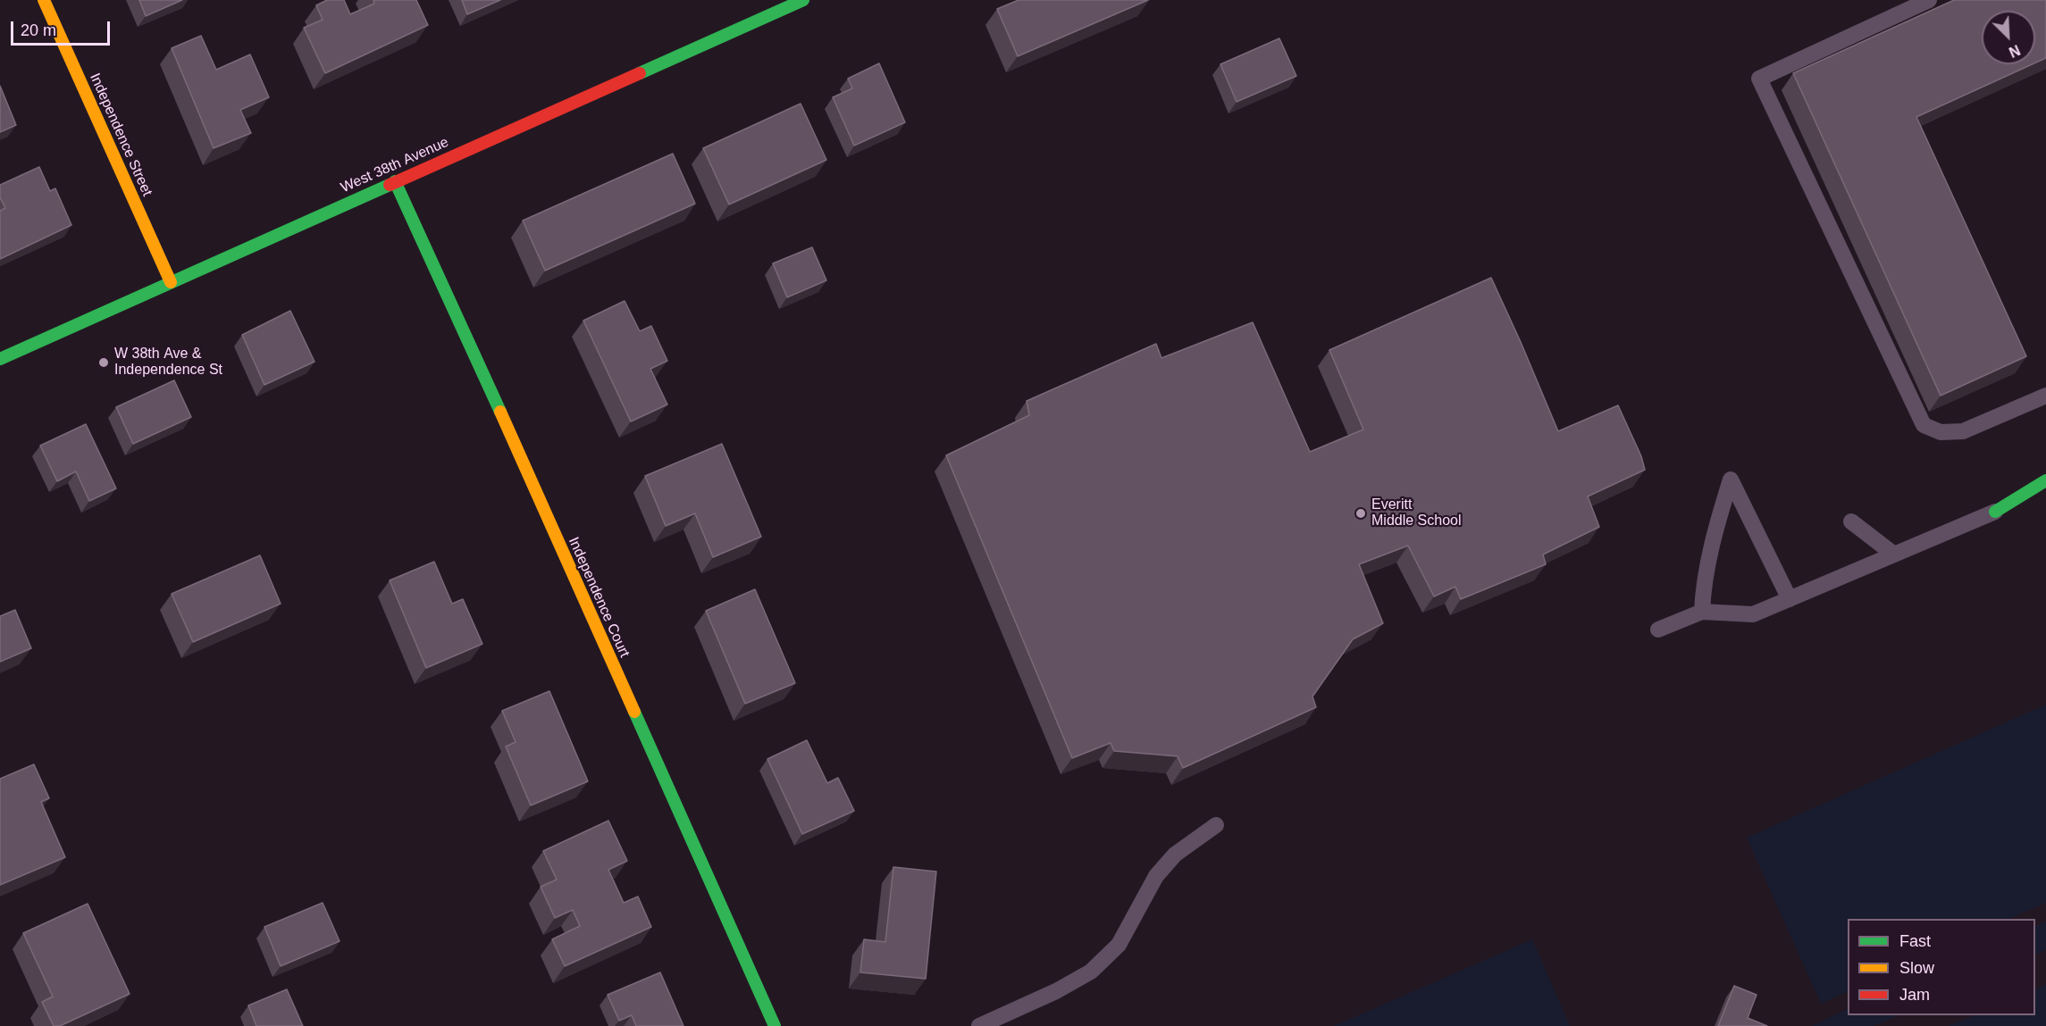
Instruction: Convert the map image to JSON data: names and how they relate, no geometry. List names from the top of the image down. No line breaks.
{"streets":{"street":["Independence Street","West 38th Avenue","Independence Court"]},"crossings":[["Independence Street","West 38th Avenue"],["West 38th Avenue","Independence Court"]],"places":["W 38th Ave & Independence St","Everitt Middle School"],"legend":["Fast","Slow","Jam"],"scale_bar":"20 m","north":"bottom right"}
